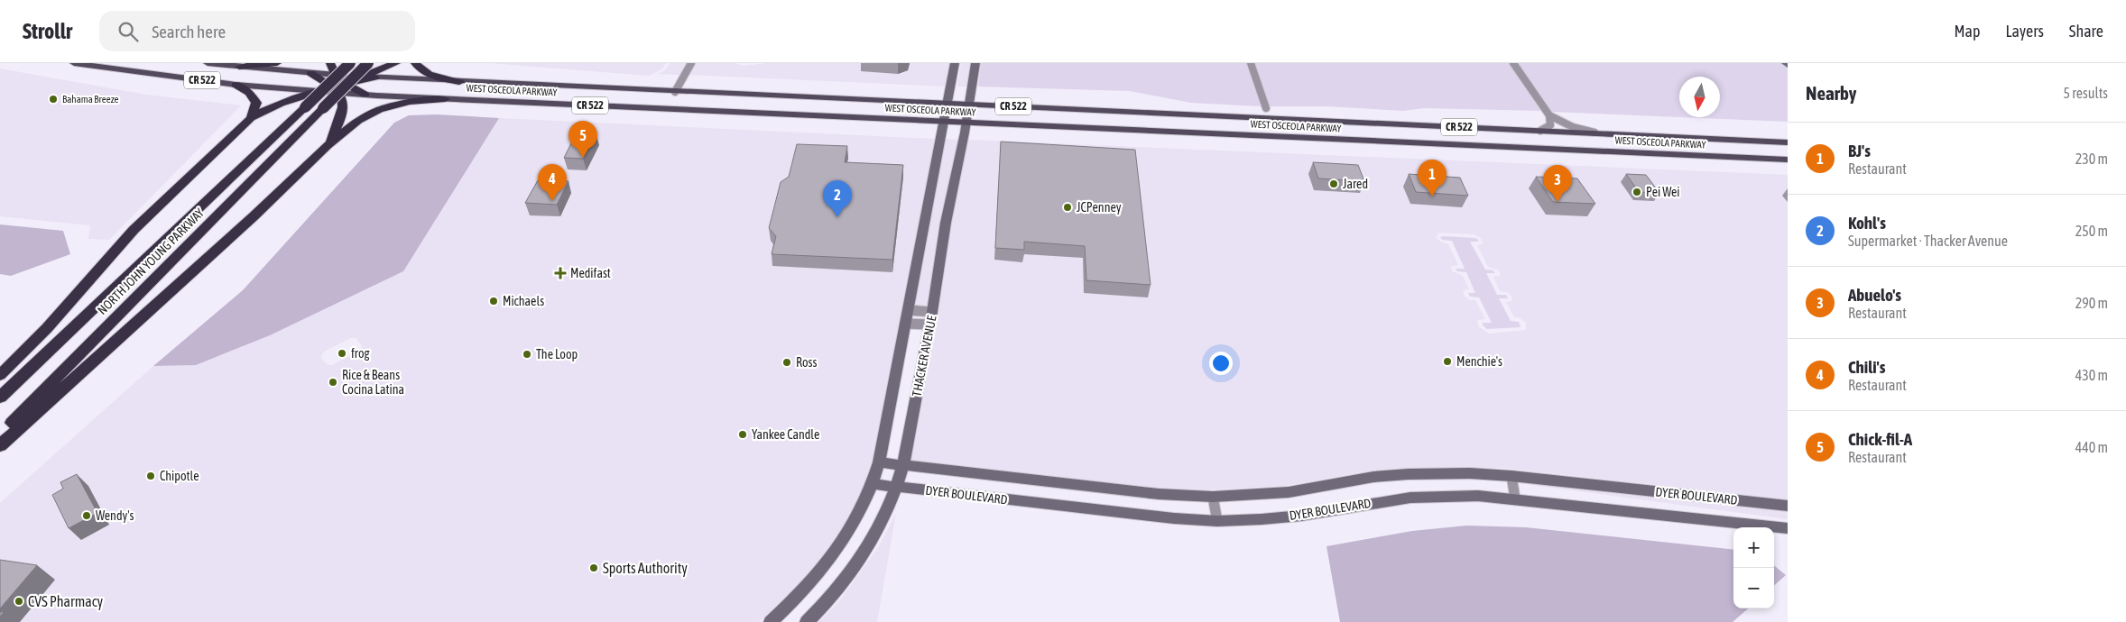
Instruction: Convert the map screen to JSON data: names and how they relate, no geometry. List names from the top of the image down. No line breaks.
{"streets":{"highway":["NORTH JOHN YOUNG PARKWAY"],"main road":["CR 522","WEST OSCEOLA PARKWAY"],"street":["THACKER AVENUE","DYER BOULEVARD"]},"crossings":[["WEST OSCEOLA PARKWAY","THACKER AVENUE"],["THACKER AVENUE","DYER BOULEVARD"]],"places":{"other":["Bahama Breeze","Jared","Pei Wei","JCPenney","Michaels","frog","The Loop","Menchie's","Ross","Rice & Beans Cocina Latina","Yankee Candle","Chipotle","Wendy's","Sports Authority","CVS Pharmacy"],"health":["Medifast"]},"north":"bottom","page":{"header":"Strollr","search":"Search here","nav":["Map","Layers","Share"],"heading":["Nearby","5 results"],"pins":["5","1","4","3","2"],"list":[{"mark":"1","name":"BJ's","note":"Restaurant","value":"230 m"},{"mark":"2","name":"Kohl's","note":"Supermarket · Thacker Avenue","value":"250 m"},{"mark":"3","name":"Abuelo's","note":"Restaurant","value":"290 m"},{"mark":"4","name":"Chili's","note":"Restaurant","value":"430 m"},{"mark":"5","name":"Chick-fil-A","note":"Restaurant","value":"440 m"}],"map_buttons":["+","−"]}}
